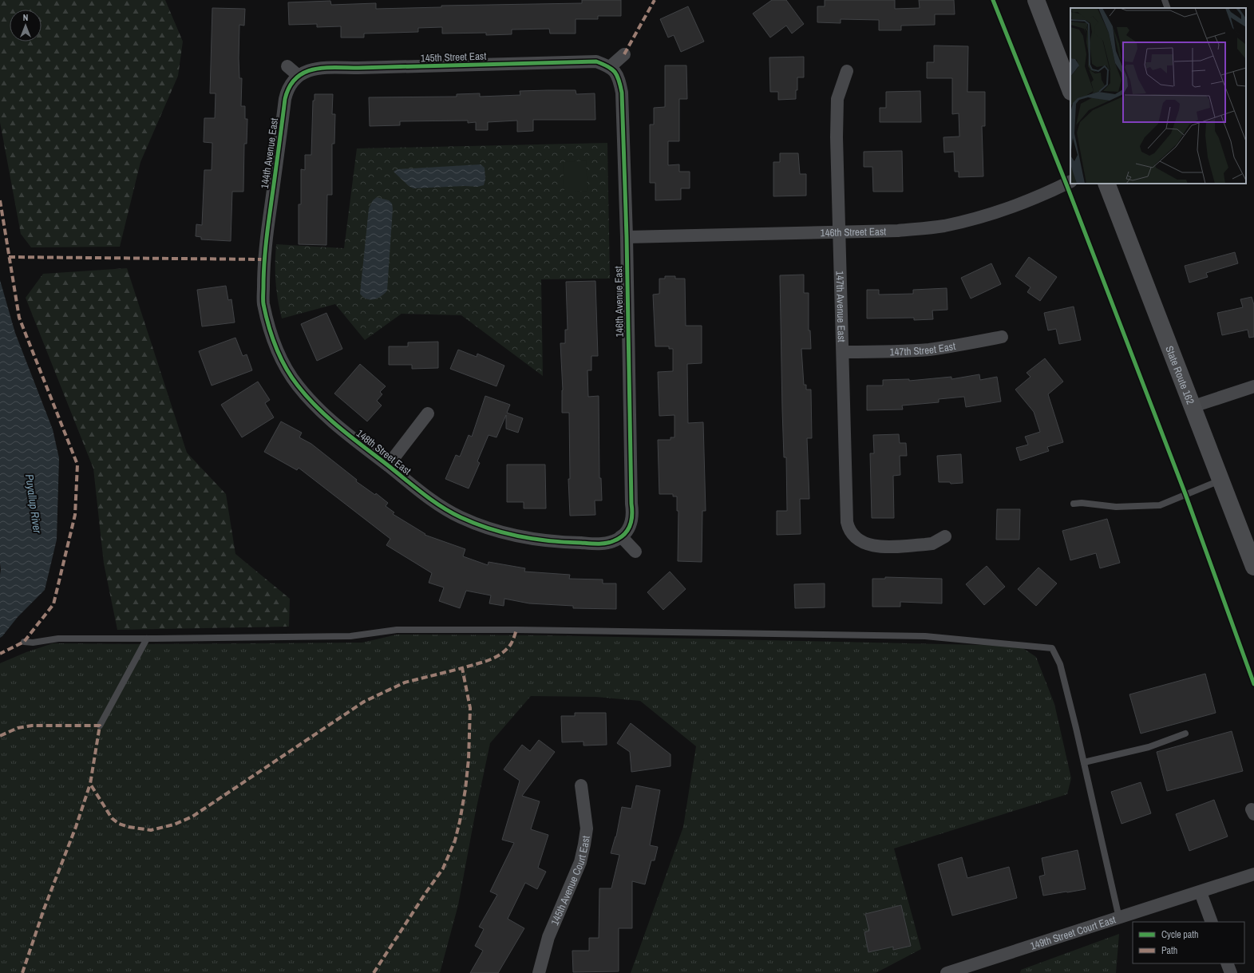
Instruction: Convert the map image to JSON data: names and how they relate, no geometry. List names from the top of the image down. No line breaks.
{"streets":{"main road":["State Route 162"],"street":["145th Street East","144th Avenue East","146th Street East","146th Avenue East","147th Avenue East","147th Street East","148th Street East","145th Avenue Court East","149th Street Court East"]},"crossings":[["145th Street East","144th Avenue East"],["145th Street East","146th Avenue East"],["144th Avenue East","148th Street East"],["146th Street East","146th Avenue East"],["146th Street East","147th Avenue East"],["146th Avenue East","148th Street East"],["147th Avenue East","147th Street East"]],"water":["Puyallup River"],"legend":["Cycle path","Path"],"north":"top"}
